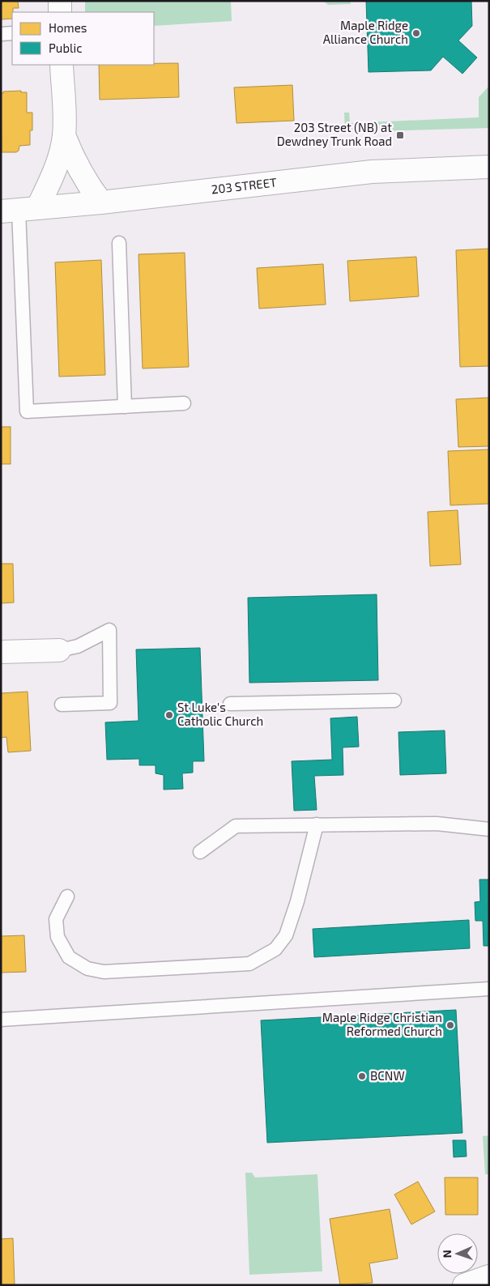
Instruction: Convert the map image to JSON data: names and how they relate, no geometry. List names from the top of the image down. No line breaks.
{"streets":{"main road":["203 STREET"]},"places":{"other":["Maple Ridge Alliance Church","St Luke's Catholic Church","Maple Ridge Christian Reformed Church","BCNW"],"transit":["203 Street (NB) at Dewdney Trunk Road"]},"legend":["Homes","Public"],"north":"left"}
